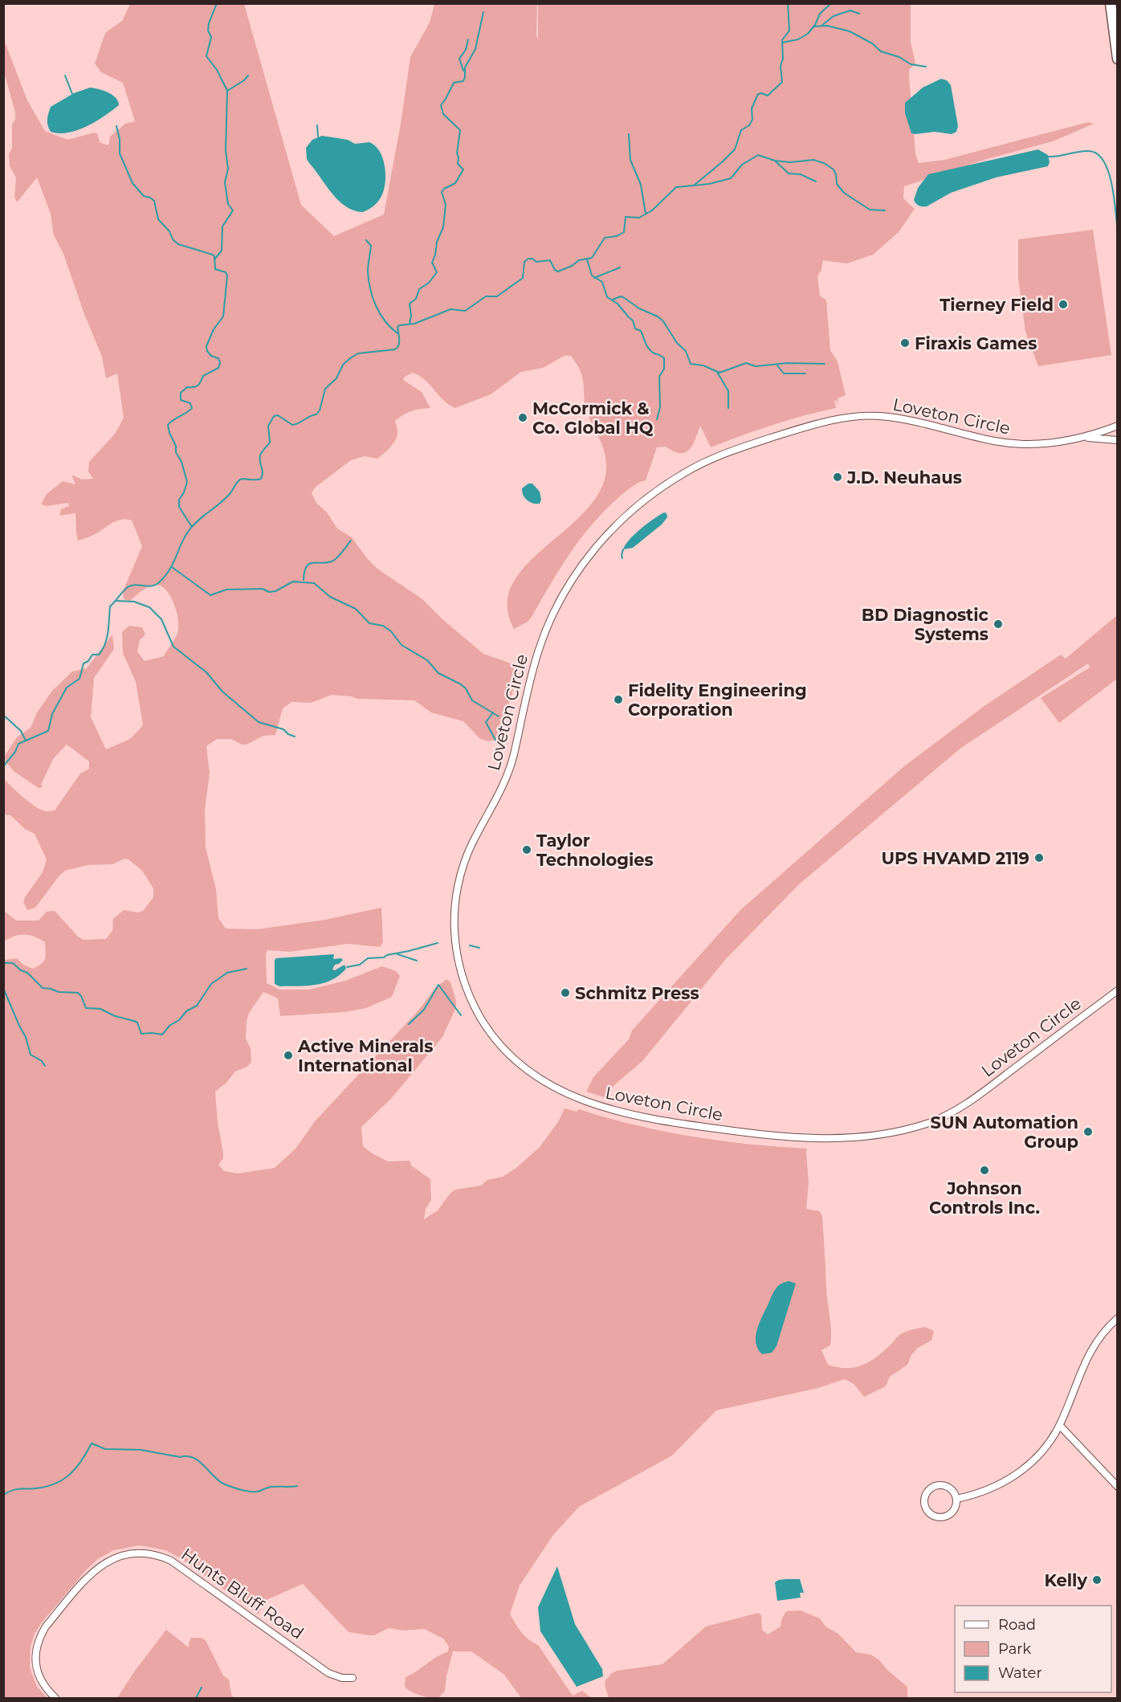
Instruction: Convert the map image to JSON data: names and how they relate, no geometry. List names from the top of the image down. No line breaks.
{"streets":{"street":["Loveton Circle","Hunts Bluff Road"]},"places":["Tierney Field","Firaxis Games","McCormick & Co. Global HQ","J.D. Neuhaus","BD Diagnostic Systems","Fidelity Engineering Corporation","Taylor Technologies","UPS HVAMD 2119","Schmitz Press","Active Minerals International","SUN Automation Group","Johnson Controls Inc.","Kelly"],"legend":["Road","Park","Water"]}
